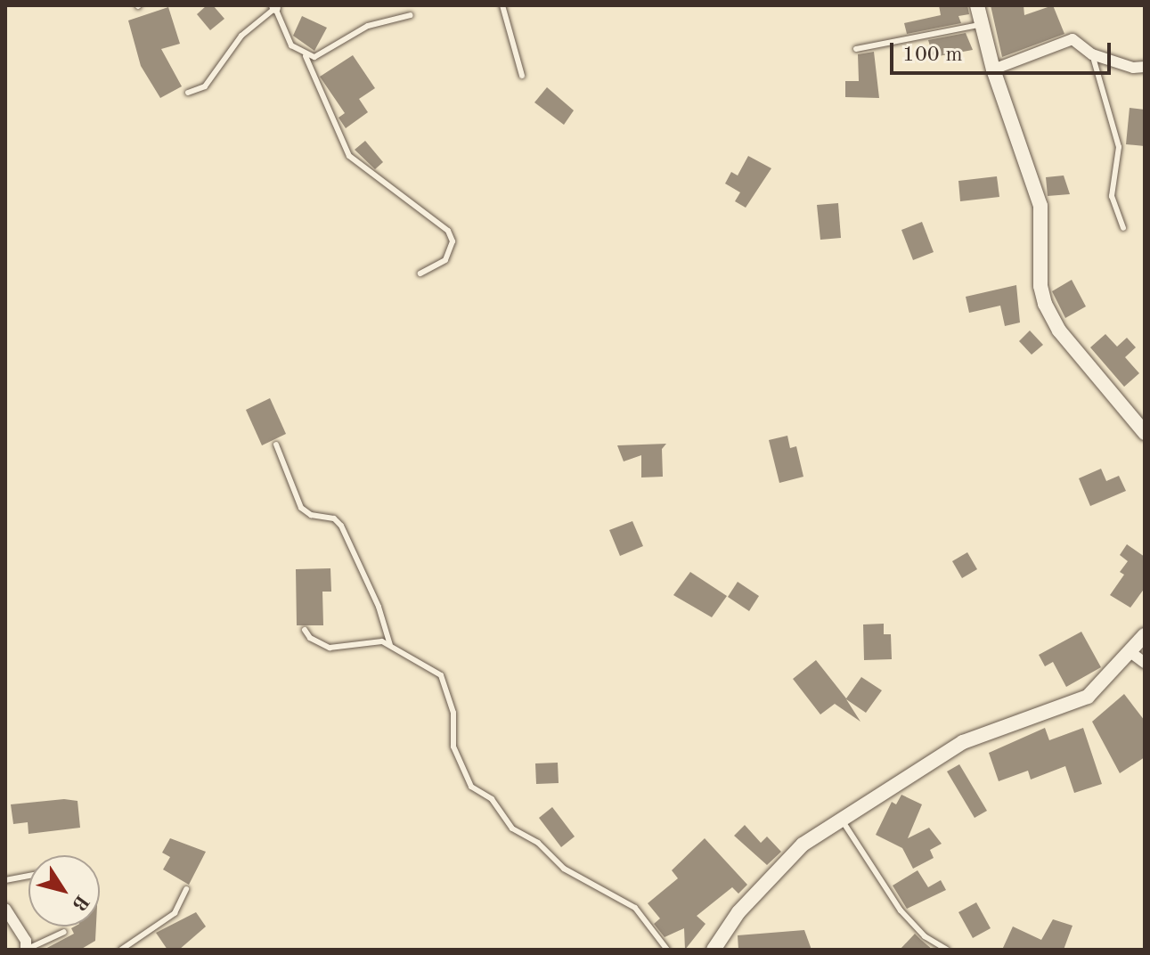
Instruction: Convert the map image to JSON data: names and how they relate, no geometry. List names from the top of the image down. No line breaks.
{"scale_bar":"100 m","north":"bottom right"}
